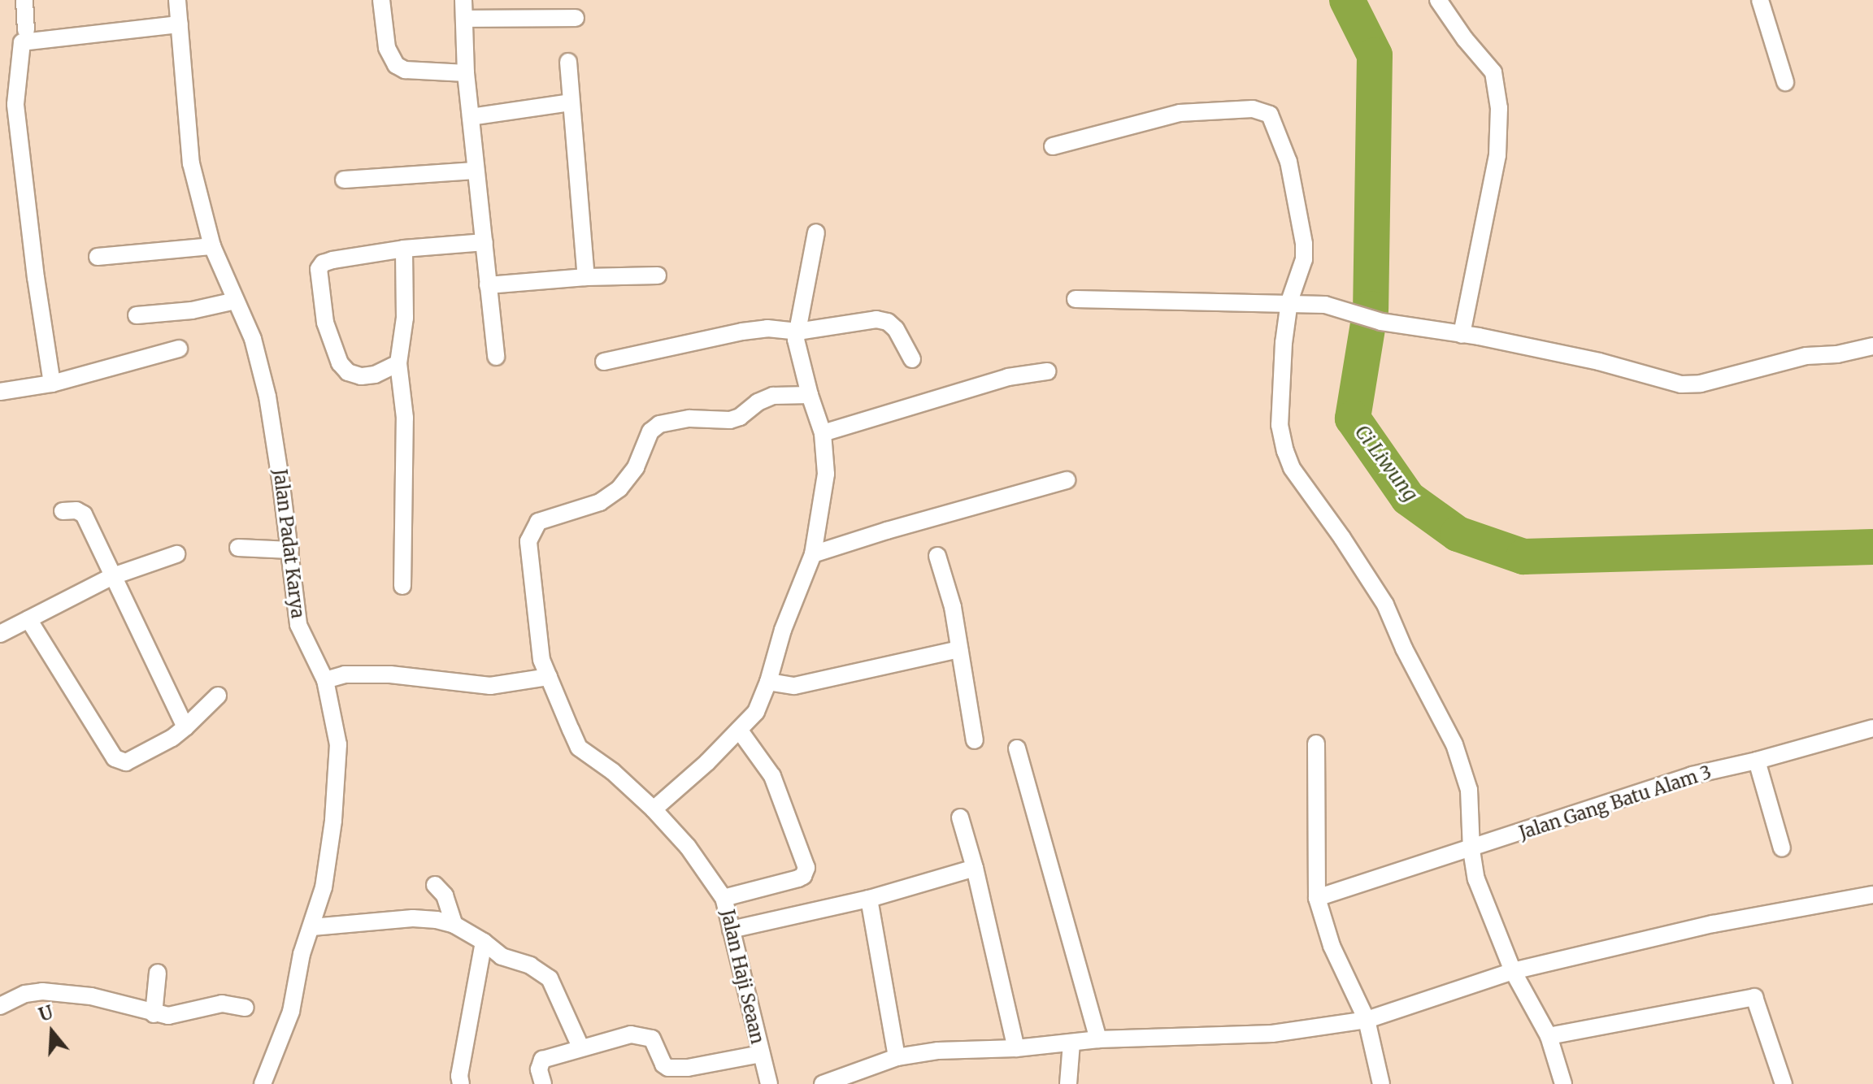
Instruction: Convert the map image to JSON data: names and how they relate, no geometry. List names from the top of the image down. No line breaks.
{"streets":{"street":["Jalan Padat Karya","Jalan Gang Batu Alam 3","Jalan Haji Seaan"]},"water":["Ci Liwung"],"north":"top"}
